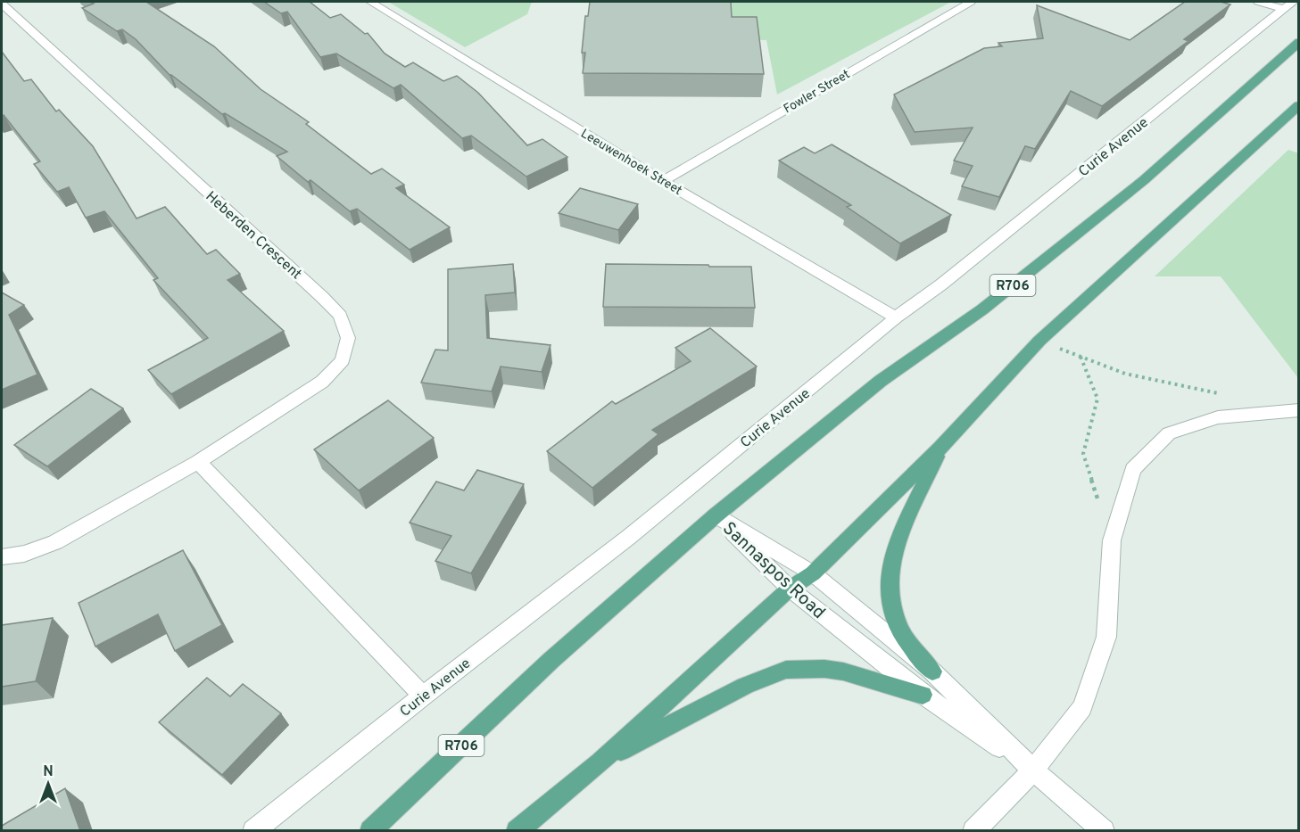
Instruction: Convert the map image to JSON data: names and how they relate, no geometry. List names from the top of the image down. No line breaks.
{"streets":{"main road":["R706"],"street":["Fowler Street","Curie Avenue","Leeuwenhoek Street","Heberden Crescent","Sannaspos Road"]},"crossings":[["Fowler Street","Leeuwenhoek Street"],["Curie Avenue","Leeuwenhoek Street"],["R706","Sannaspos Road"]],"north":"top"}
